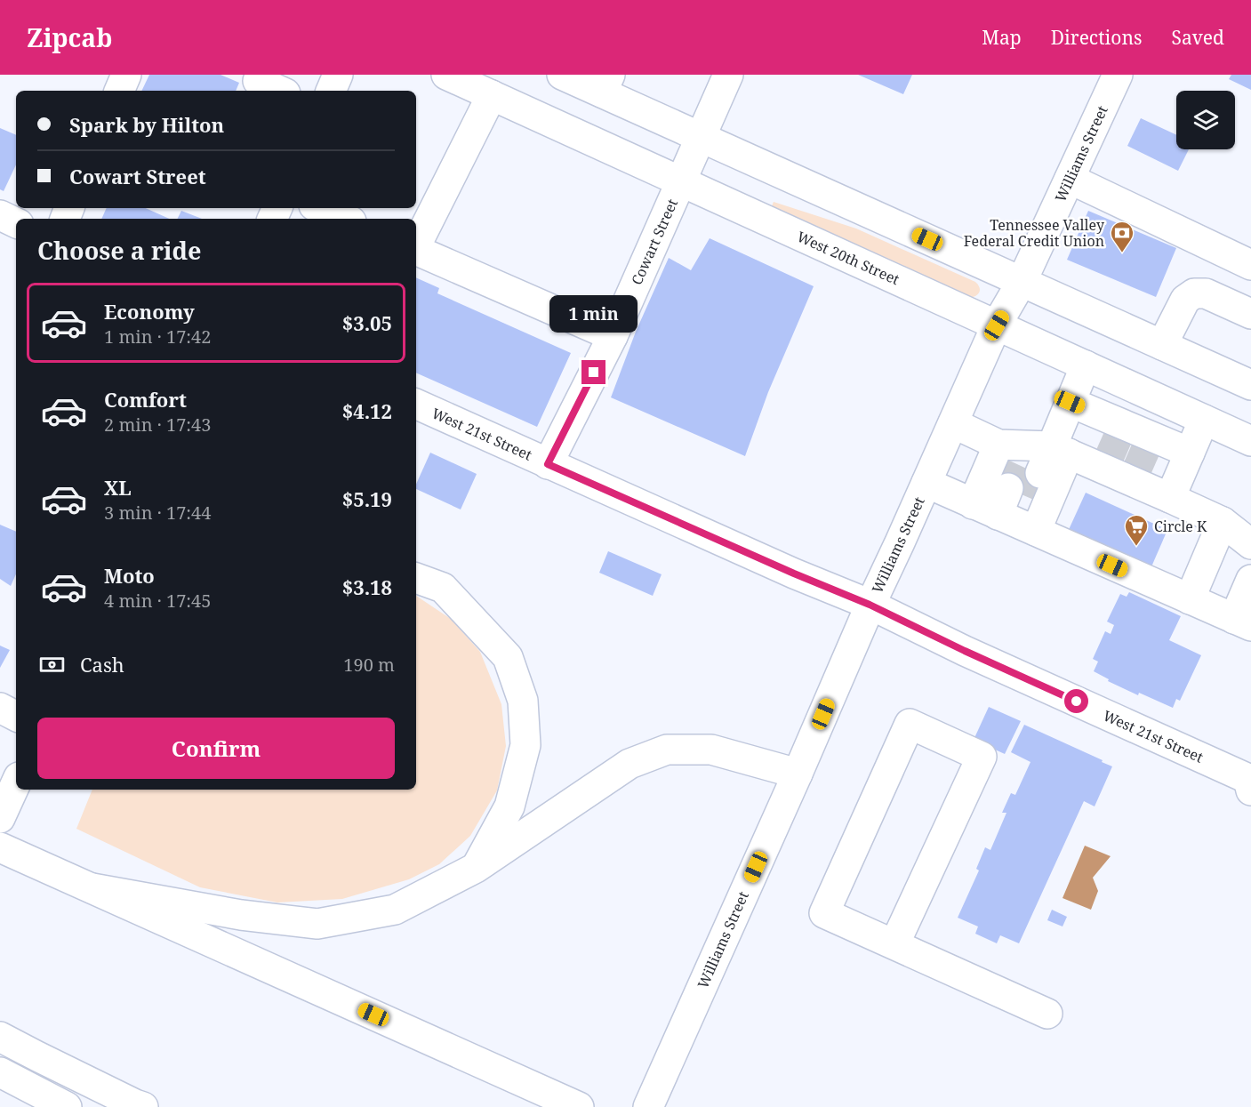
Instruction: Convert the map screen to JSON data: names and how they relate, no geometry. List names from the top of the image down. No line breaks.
{"streets":{"main road":["Williams Street","Cowart Street","West 20th Street","West 21st Street"]},"crossings":[["Williams Street","West 20th Street"],["Williams Street","West 21st Street"],["Cowart Street","West 20th Street"],["Cowart Street","West 21st Street"]],"places":{"bank":["Tennessee Valley Federal Credit Union"],"supermarket":["Circle K"]},"page":{"header":"Zipcab","nav":["Map","Directions","Saved"],"banner":["Spark by Hilton","Cowart Street"],"heading":"Choose a ride","list":[{"name":"Economy","note":"1 min · 17:42","value":"$3.05"},{"name":"Comfort","note":"2 min · 17:43","value":"$4.12"},{"name":"XL","note":"3 min · 17:44","value":"$5.19"},{"name":"Moto","note":"4 min · 17:45","value":"$3.18"}],"bubble":"1 min","pay":["Cash","190 m"],"buttons":"Confirm"}}
